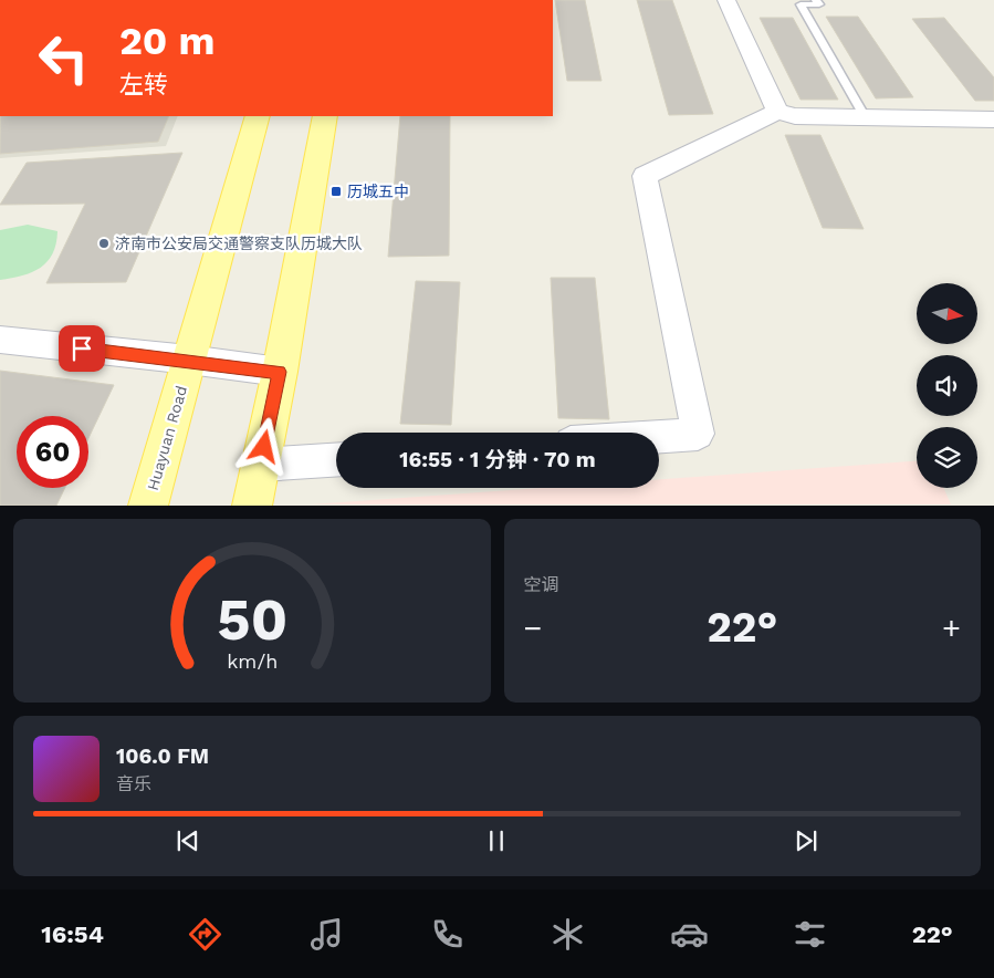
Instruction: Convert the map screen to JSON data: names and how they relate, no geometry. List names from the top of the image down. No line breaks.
{"streets":{"main road":["Huayuan Road"]},"places":{"transit":["历城五中"],"other":["济南市公安局交通警察支队历城大队"]},"north":"right","page":{"turn":["20 m","左转"],"limit":"60","trip":"16:55 · 1 分钟 · 70 m","tile":"空调","heat":["−","22°","+"],"song":["106.0 FM","音乐"],"tabs":["16:54","22°"],"gauge":["50","km/h"]}}
